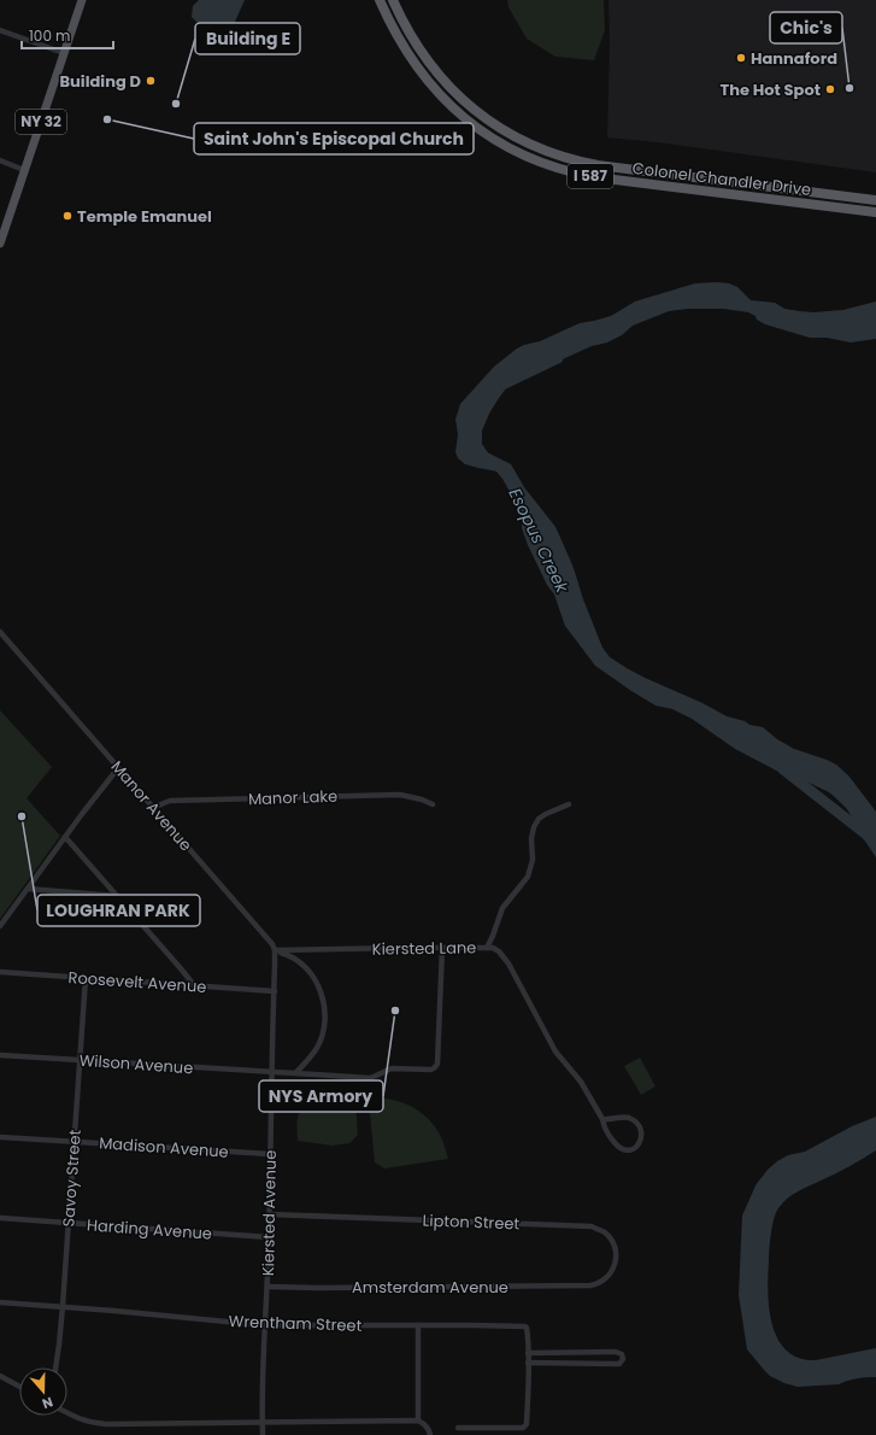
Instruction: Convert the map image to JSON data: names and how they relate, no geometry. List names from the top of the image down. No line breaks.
{"streets":{"highway":["I 587","Colonel Chandler Drive"],"main road":["NY 32"],"street":["Manor Lake","Manor Avenue","Kiersted Lane","Roosevelt Avenue","Wilson Avenue","Madison Avenue","Savoy Street","Kiersted Avenue","Lipton Street","Harding Avenue","Amsterdam Avenue","Wrentham Street"]},"crossings":[["Manor Lake","Manor Avenue"],["Manor Avenue","Kiersted Lane"],["Kiersted Lane","Wilson Avenue"],["Roosevelt Avenue","Savoy Street"],["Roosevelt Avenue","Kiersted Avenue"],["Wilson Avenue","Savoy Street"],["Wilson Avenue","Kiersted Avenue"],["Madison Avenue","Savoy Street"],["Madison Avenue","Kiersted Avenue"],["Savoy Street","Harding Avenue"],["Savoy Street","Wrentham Street"],["Kiersted Avenue","Lipton Street"],["Kiersted Avenue","Harding Avenue"],["Kiersted Avenue","Amsterdam Avenue"],["Kiersted Avenue","Wrentham Street"],["Lipton Street","Amsterdam Avenue"]],"water":["Esopus Creek"],"places":["Hannaford","Building D","Chic's","The Hot Spot","Building E","Saint John's Episcopal Church","Temple Emanuel","LOUGHRAN PARK","NYS Armory"],"scale_bar":"100 m","north":"bottom"}
